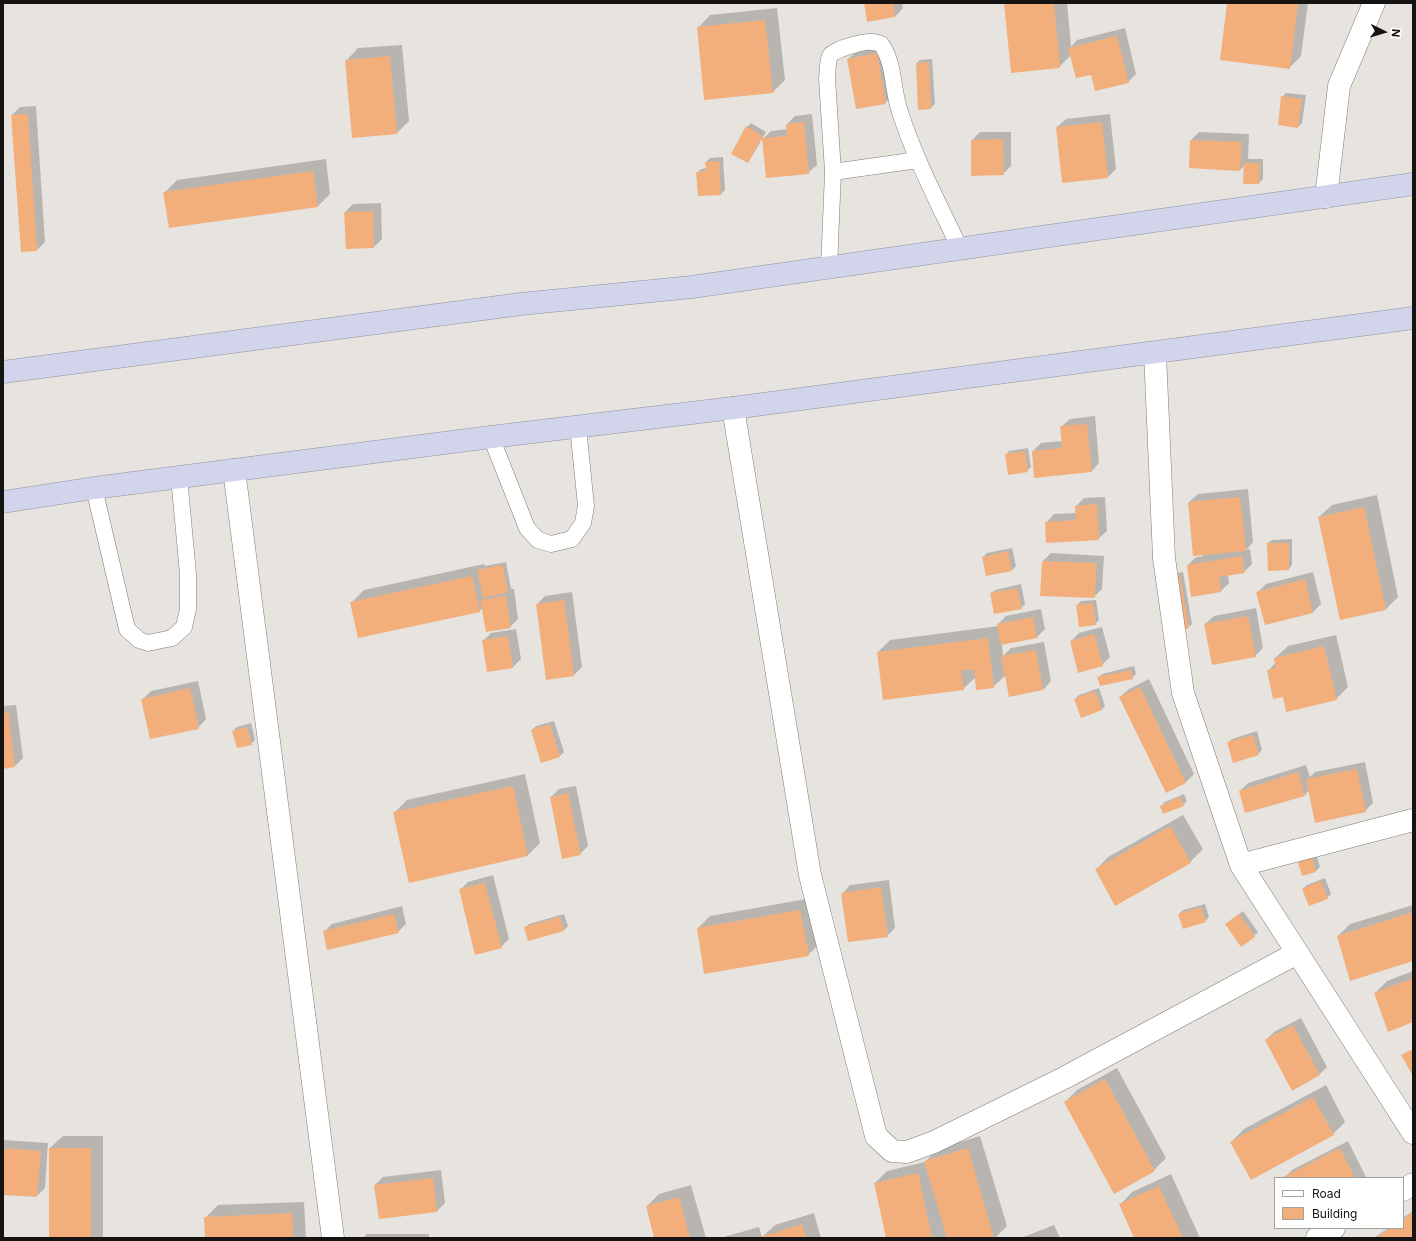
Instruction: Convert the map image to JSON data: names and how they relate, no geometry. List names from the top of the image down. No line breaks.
{"legend":["Road","Building"],"north":"right"}
